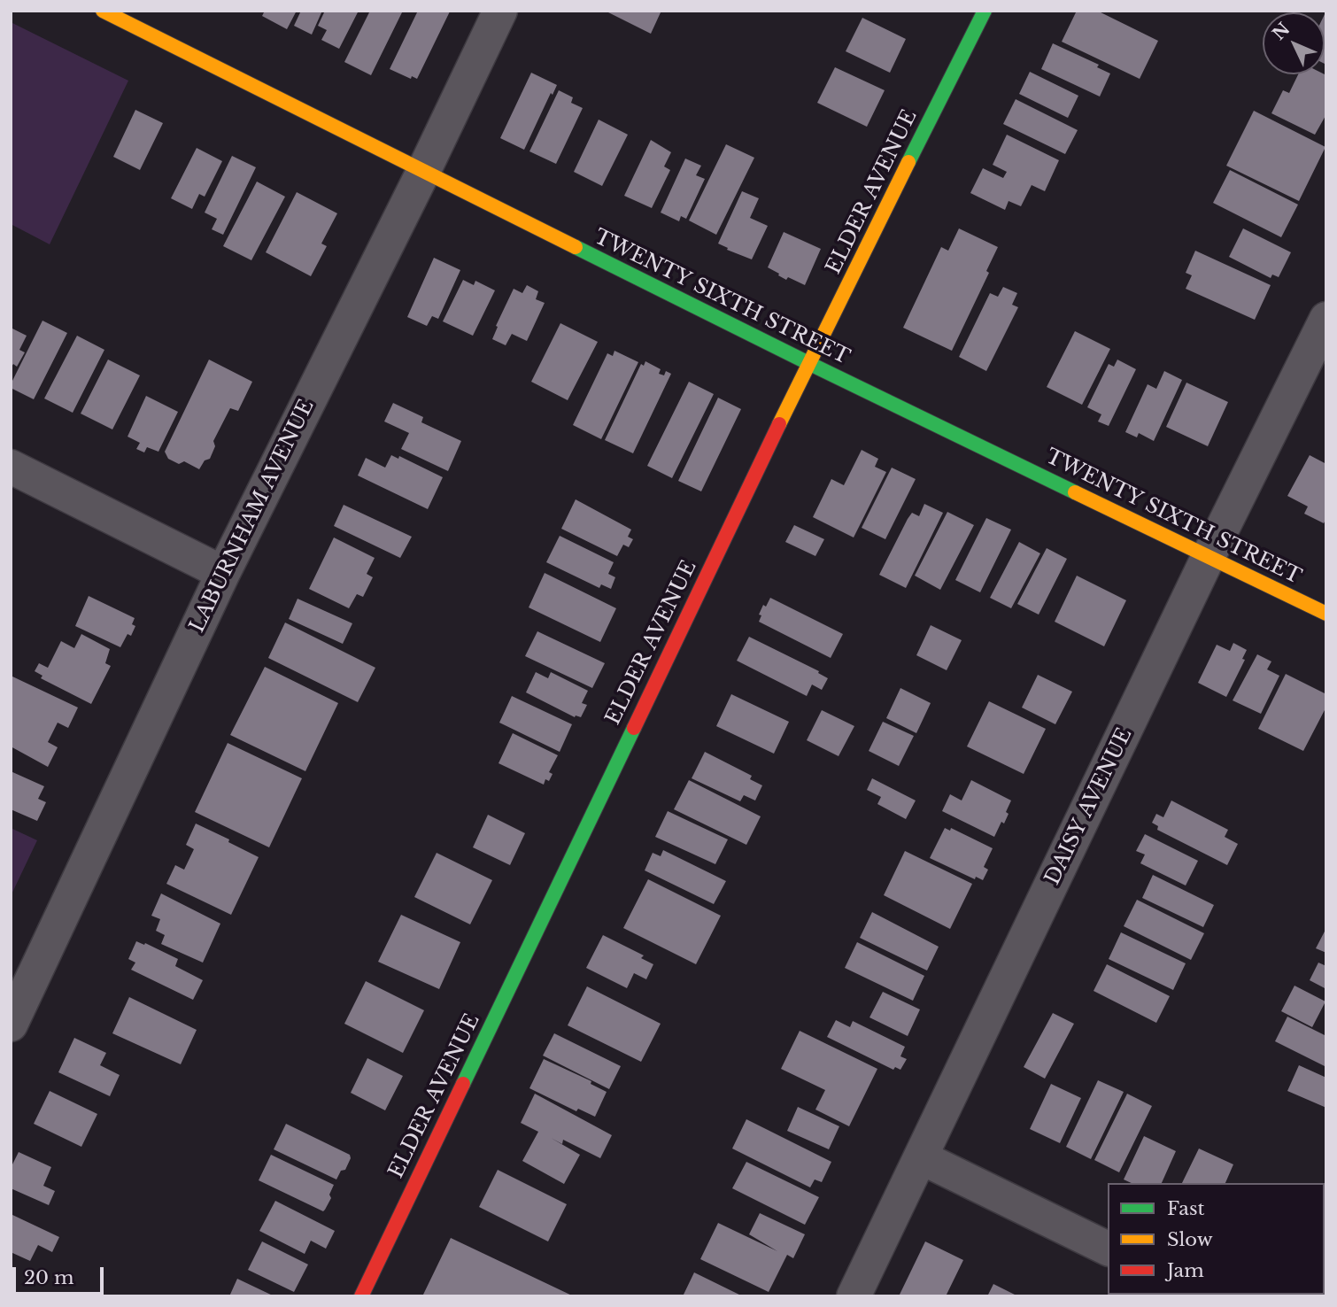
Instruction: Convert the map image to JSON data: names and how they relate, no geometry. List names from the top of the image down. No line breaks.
{"streets":{"street":["ELDER AVENUE","TWENTY SIXTH STREET","LABURNHAM AVENUE","DAISY AVENUE"]},"crossings":[["ELDER AVENUE","TWENTY SIXTH STREET"],["TWENTY SIXTH STREET","LABURNHAM AVENUE"],["TWENTY SIXTH STREET","DAISY AVENUE"]],"legend":["Fast","Slow","Jam"],"scale_bar":"20 m","north":"top left"}
